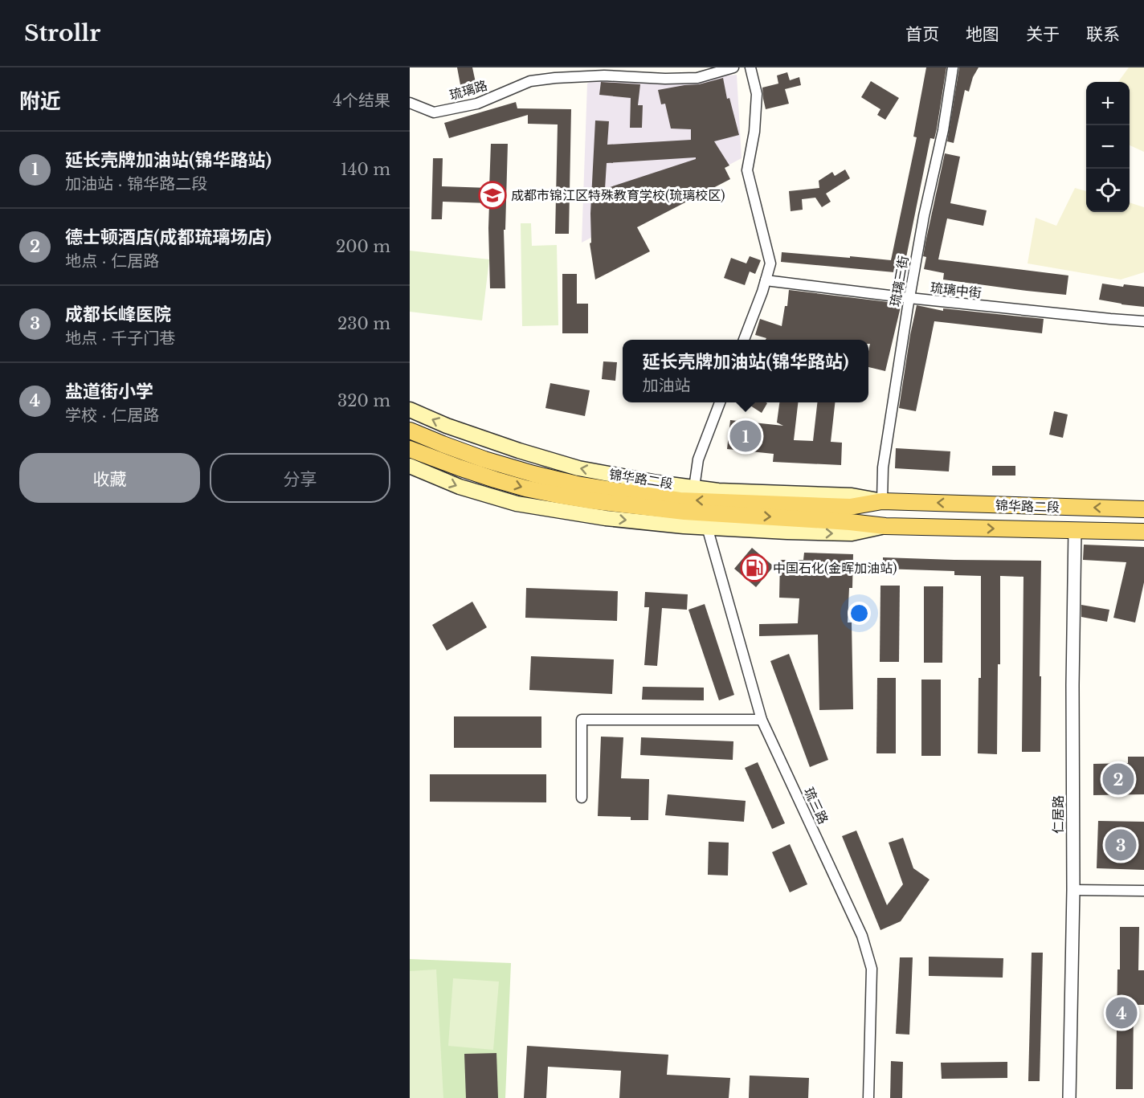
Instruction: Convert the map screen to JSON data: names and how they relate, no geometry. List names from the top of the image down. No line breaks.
{"streets":{"main road":["锦华路二段"],"street":["琉璃路","琉璃三街","琉璃中街","琉三路","仁居路"]},"crossings":[["琉璃三街","琉璃中街"],["琉璃三街","锦华路二段"],["锦华路二段","琉三路"],["锦华路二段","仁居路"]],"places":{"school or university":["成都市锦江区特殊教育学校(琉璃校区)"],"fuel station":["中国石化(金晖加油站)"]},"page":{"header":"Strollr","nav":["首页","地图","关于","联系"],"heading":["附近","4个结果"],"map_buttons":["+","−"],"list":[{"mark":"1","name":"延长壳牌加油站(锦华路站)","note":"加油站 · 锦华路二段","value":"140 m"},{"mark":"2","name":"德士顿酒店(成都琉璃场店)","note":"地点 · 仁居路","value":"200 m"},{"mark":"3","name":"成都长峰医院","note":"地点 · 千子门巷","value":"230 m"},{"mark":"4","name":"盐道街小学","note":"学校 · 仁居路","value":"320 m"}],"popup":["延长壳牌加油站(锦华路站)","加油站"],"pins":["1","2","3","4"],"buttons":["收藏","分享"]}}
